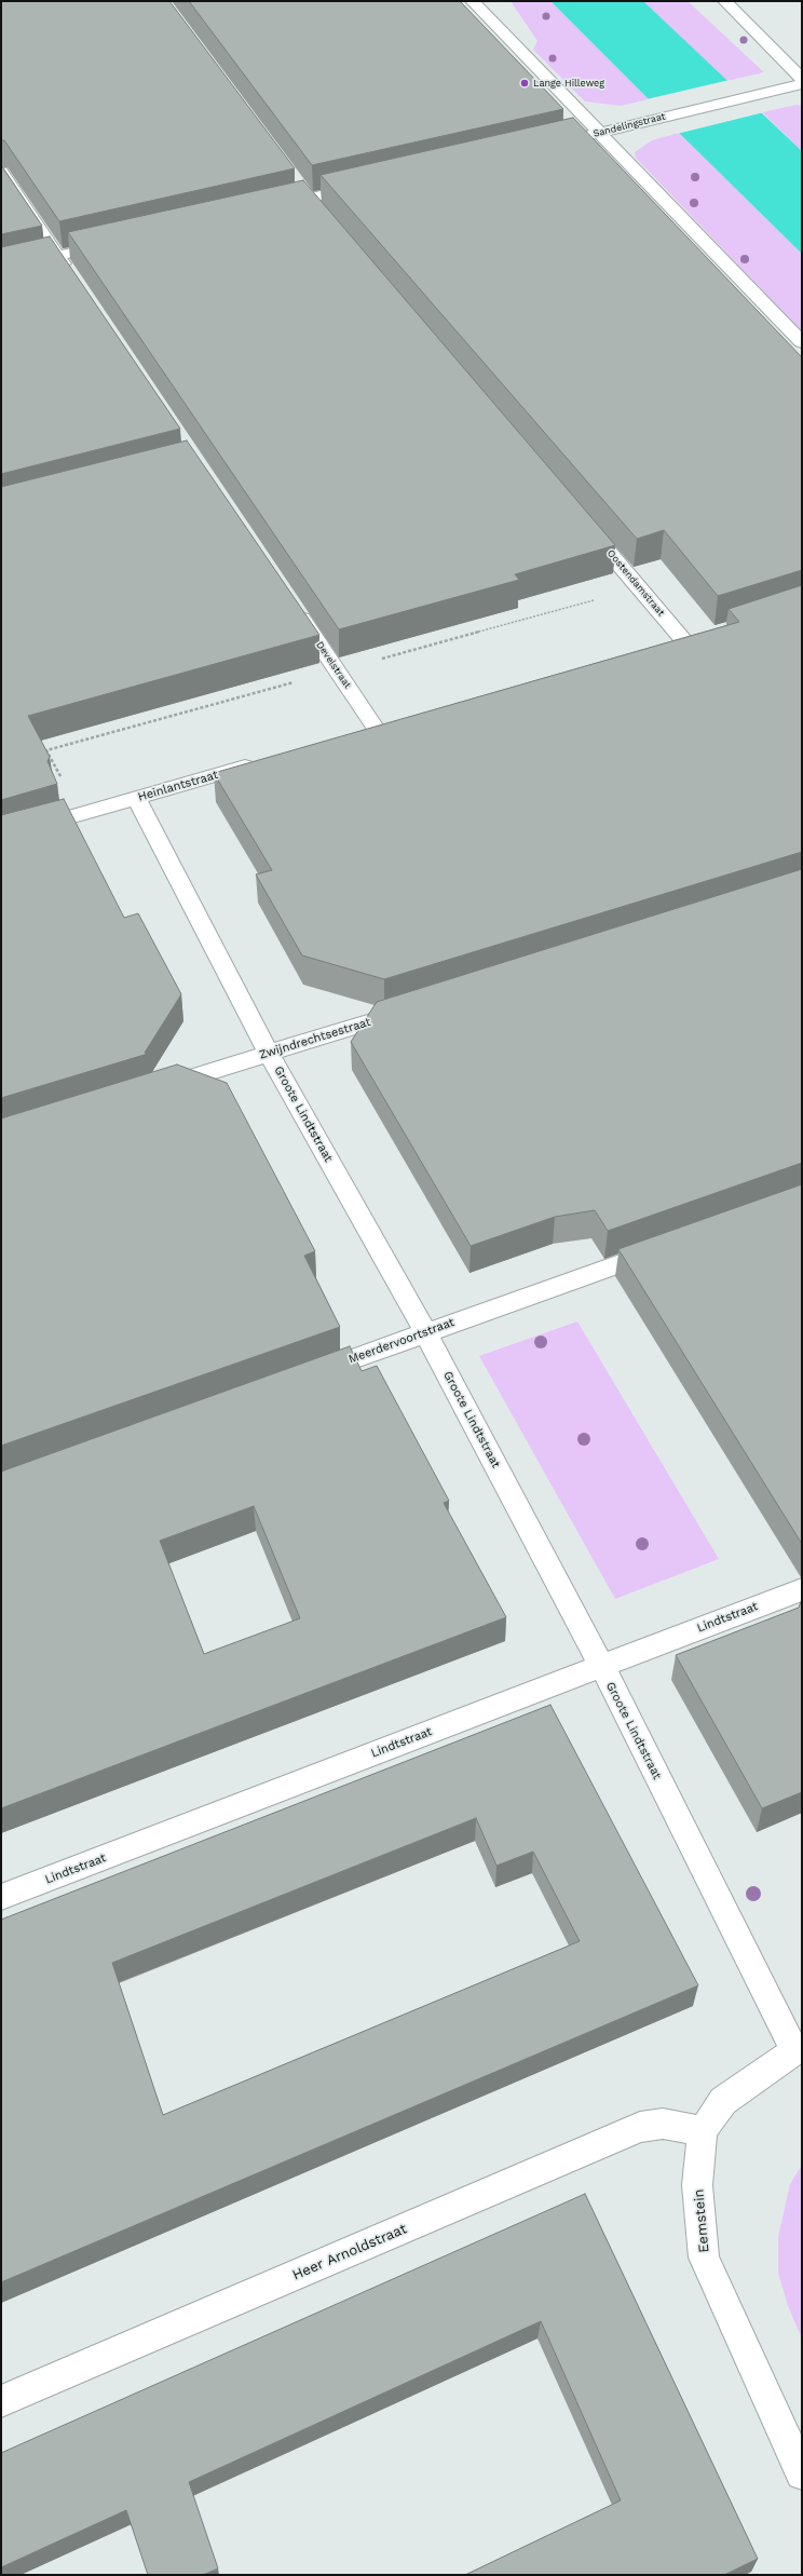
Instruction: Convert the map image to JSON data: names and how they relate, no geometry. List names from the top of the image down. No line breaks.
{"streets":{"street":["Sandelingstraat","Oostendamstraat","Develstraat","Heinlantstraat","Zwijndrechtsestraat","Groote Lindtstraat","Meerdervoortstraat","Lindtstraat","Eemstein","Heer Arnoldstraat"]},"crossings":[["Heinlantstraat","Groote Lindtstraat"],["Zwijndrechtsestraat","Groote Lindtstraat"],["Groote Lindtstraat","Meerdervoortstraat"],["Groote Lindtstraat","Lindtstraat"],["Groote Lindtstraat","Eemstein"],["Eemstein","Heer Arnoldstraat"]],"places":["Lange Hilleweg"]}
